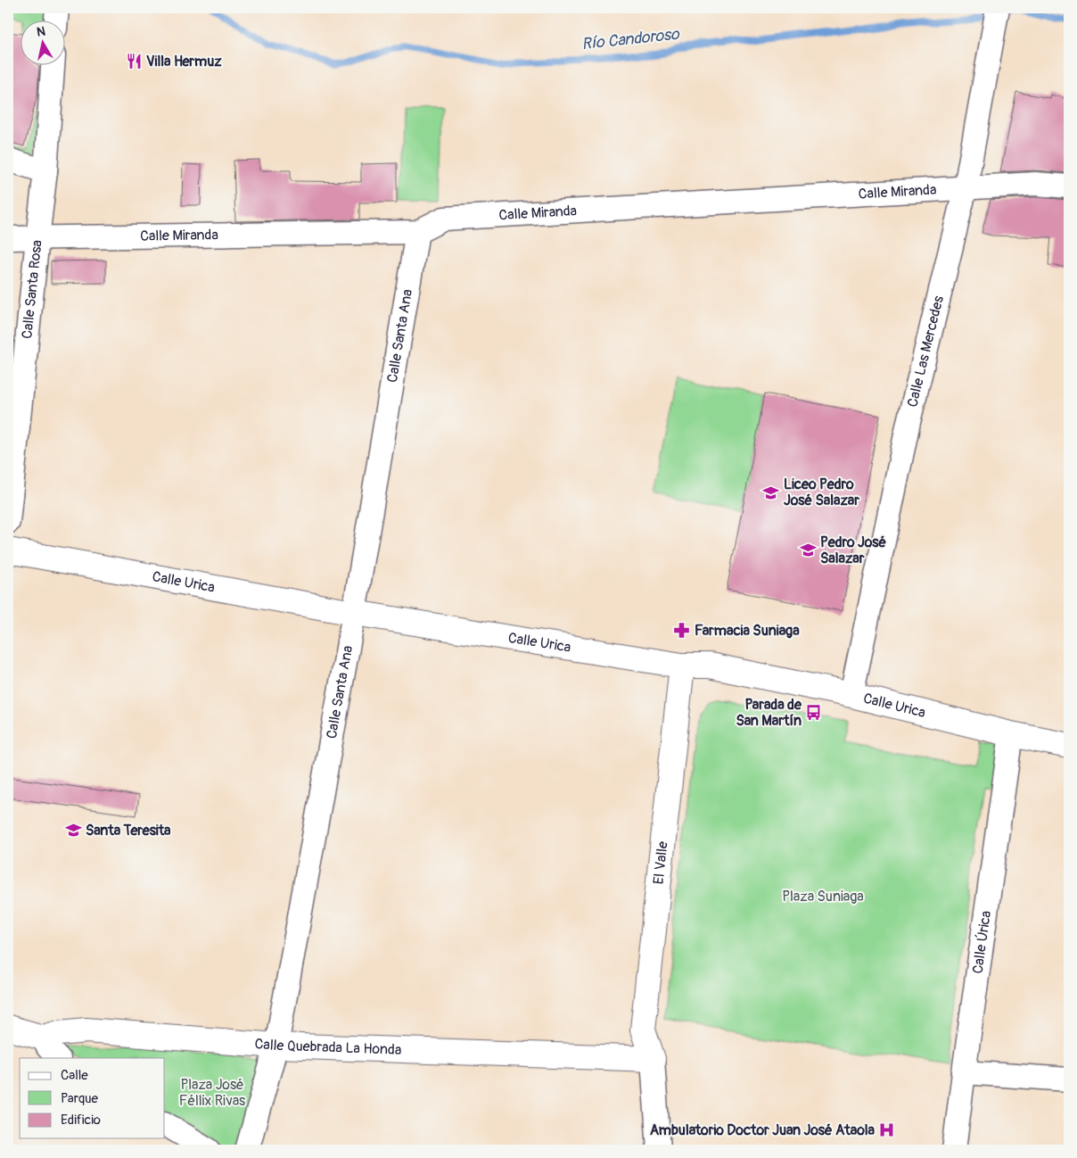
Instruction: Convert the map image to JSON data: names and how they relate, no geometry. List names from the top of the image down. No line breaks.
{"streets":{"main road":["Calle Urica","El Valle","Calle Quebrada La Honda"],"street":["Calle Miranda","Calle Santa Rosa","Calle Santa Ana","Calle Las Mercedes","Calle Úrica"]},"crossings":[["Calle Miranda","Calle Santa Rosa"],["Calle Miranda","Calle Santa Ana"],["Calle Miranda","Calle Las Mercedes"],["Calle Santa Ana","Calle Urica"],["Calle Santa Ana","Calle Quebrada La Honda"],["Calle Las Mercedes","Calle Urica"],["Calle Urica","El Valle"],["Calle Urica","Calle Úrica"],["El Valle","Calle Quebrada La Honda"]],"water":["Río Candoroso"],"parks":["Plaza Suniaga","Plaza José Féllix Rivas"],"places":{"restaurant":["Villa Hermuz"],"school or university":["Liceo Pedro José Salazar","Pedro José Salazar","Santa Teresita"],"pharmacy":["Farmacia Suniaga"],"bus stop":["Parada de San Martín"],"hospital":["Ambulatorio Doctor Juan José Ataola"]},"legend":["Calle","Parque","Edificio"],"north":"top"}
